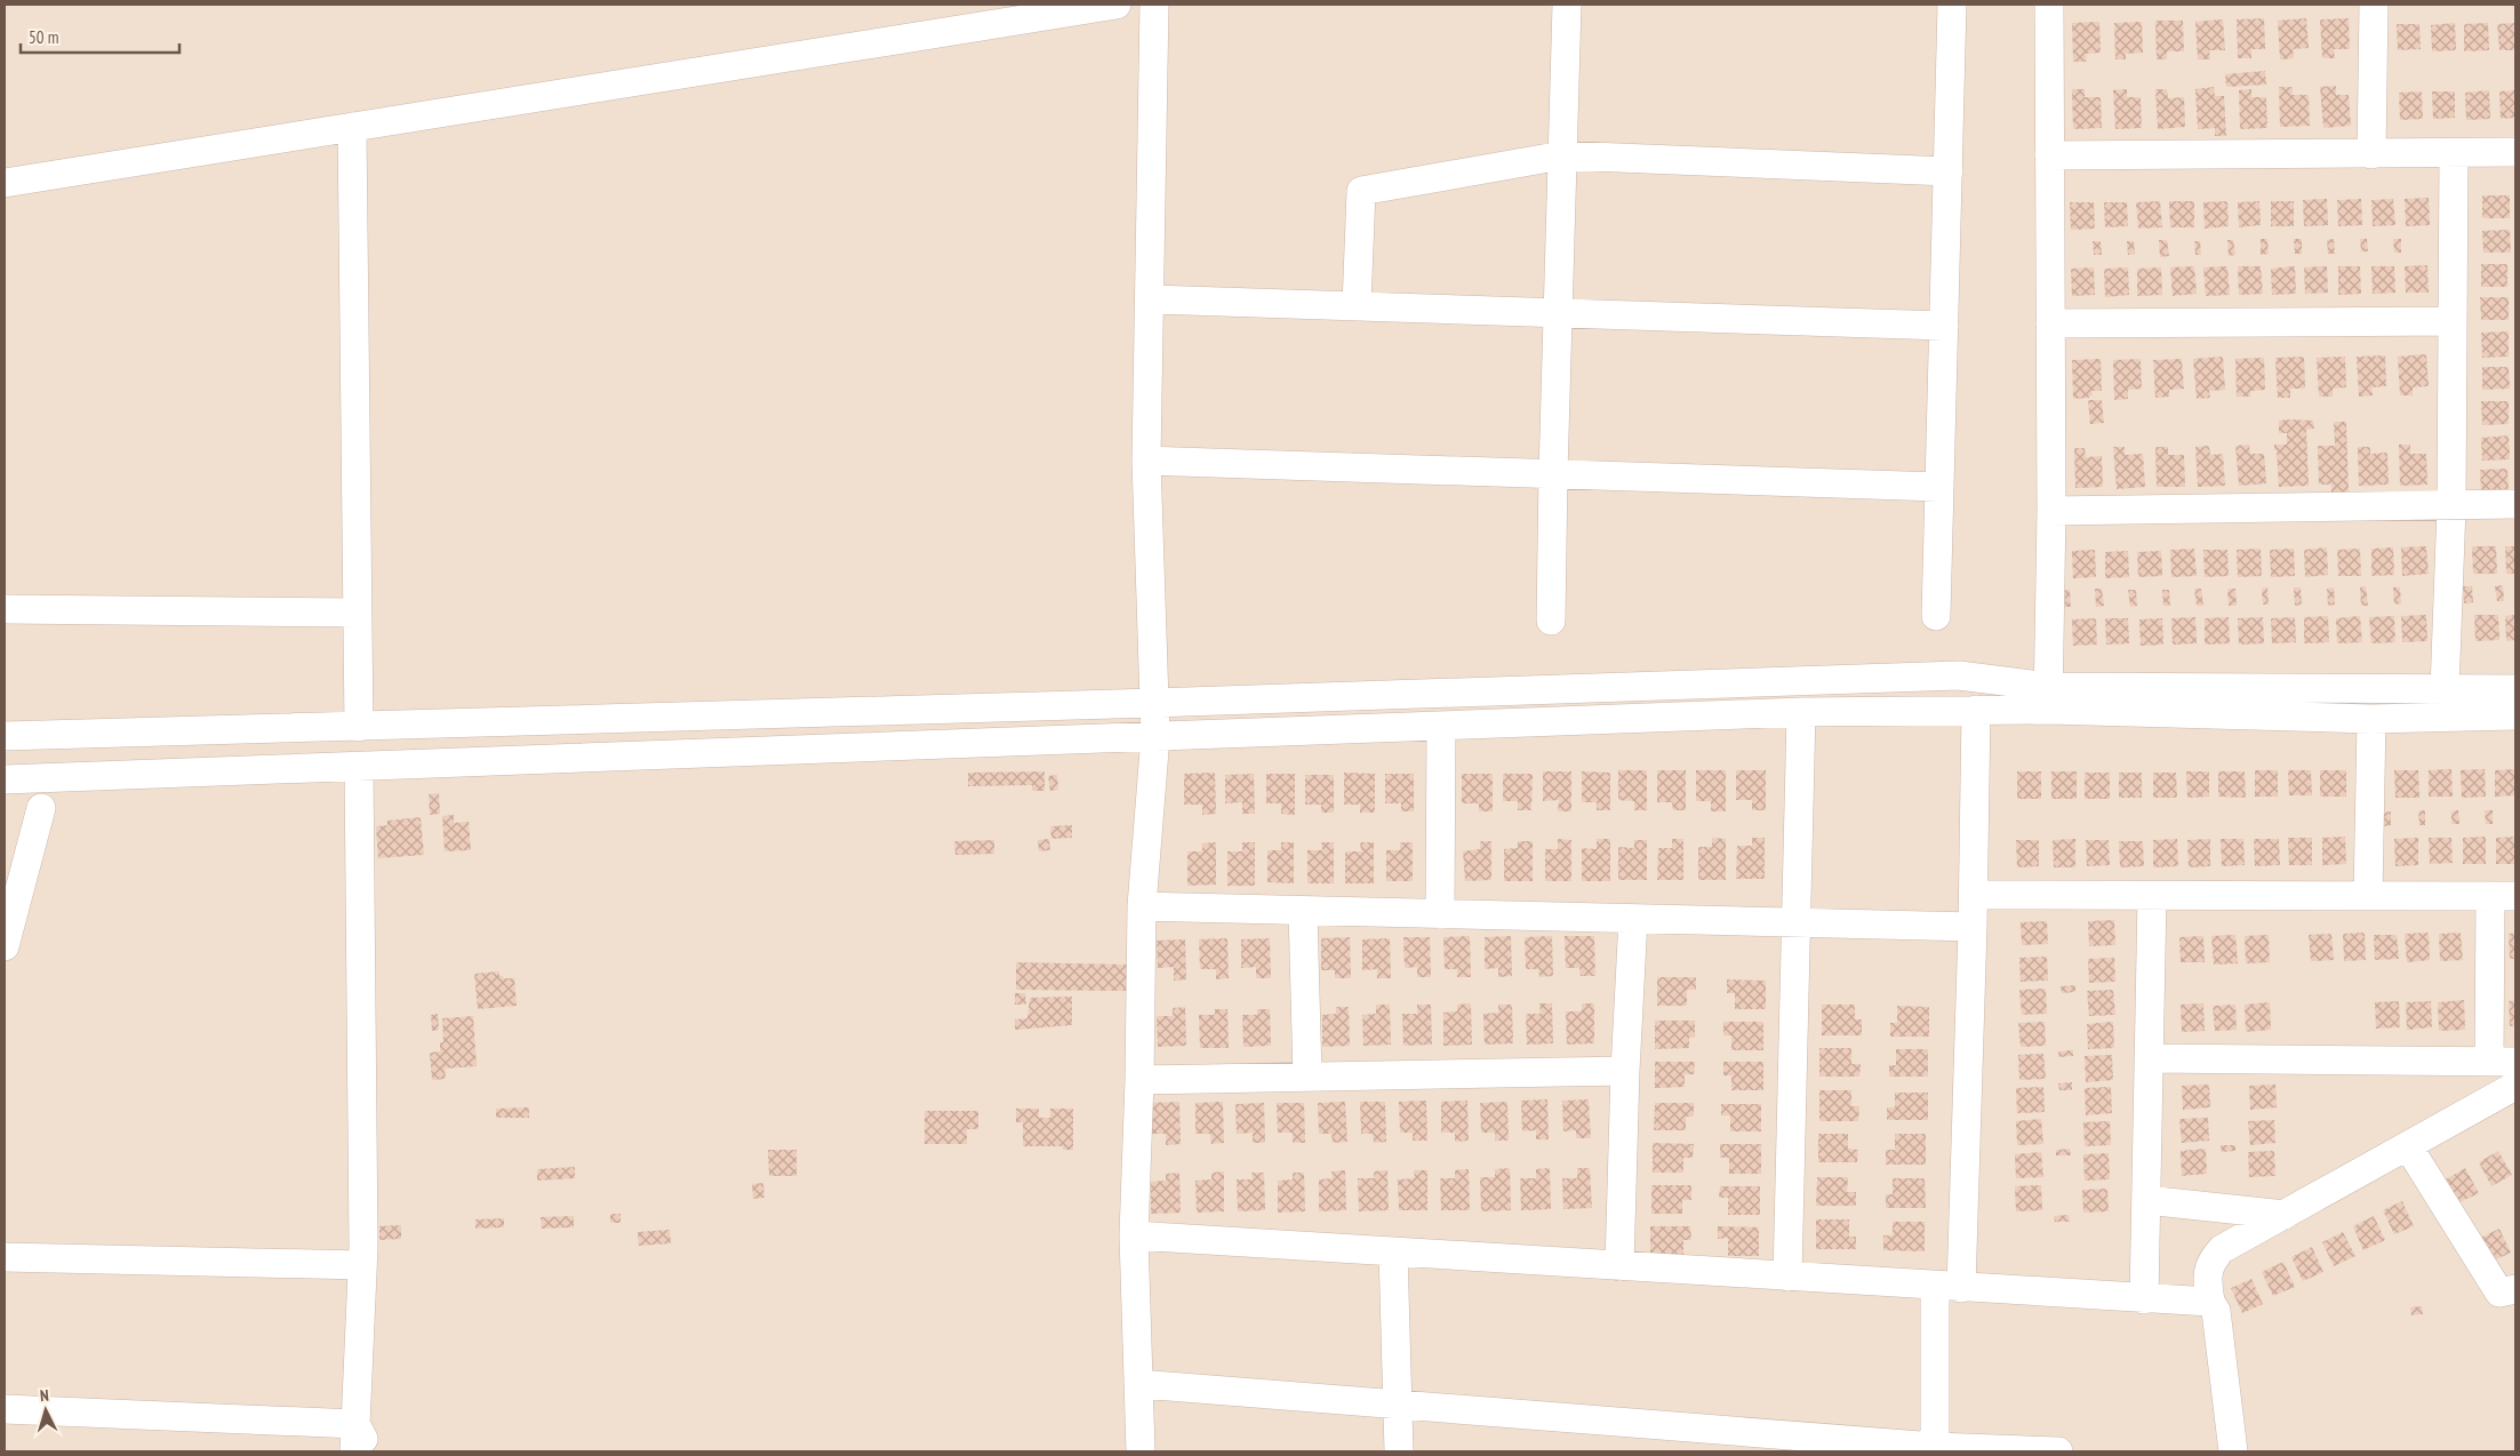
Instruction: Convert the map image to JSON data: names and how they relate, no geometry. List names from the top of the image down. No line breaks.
{"scale_bar":"50 m","north":"top"}
